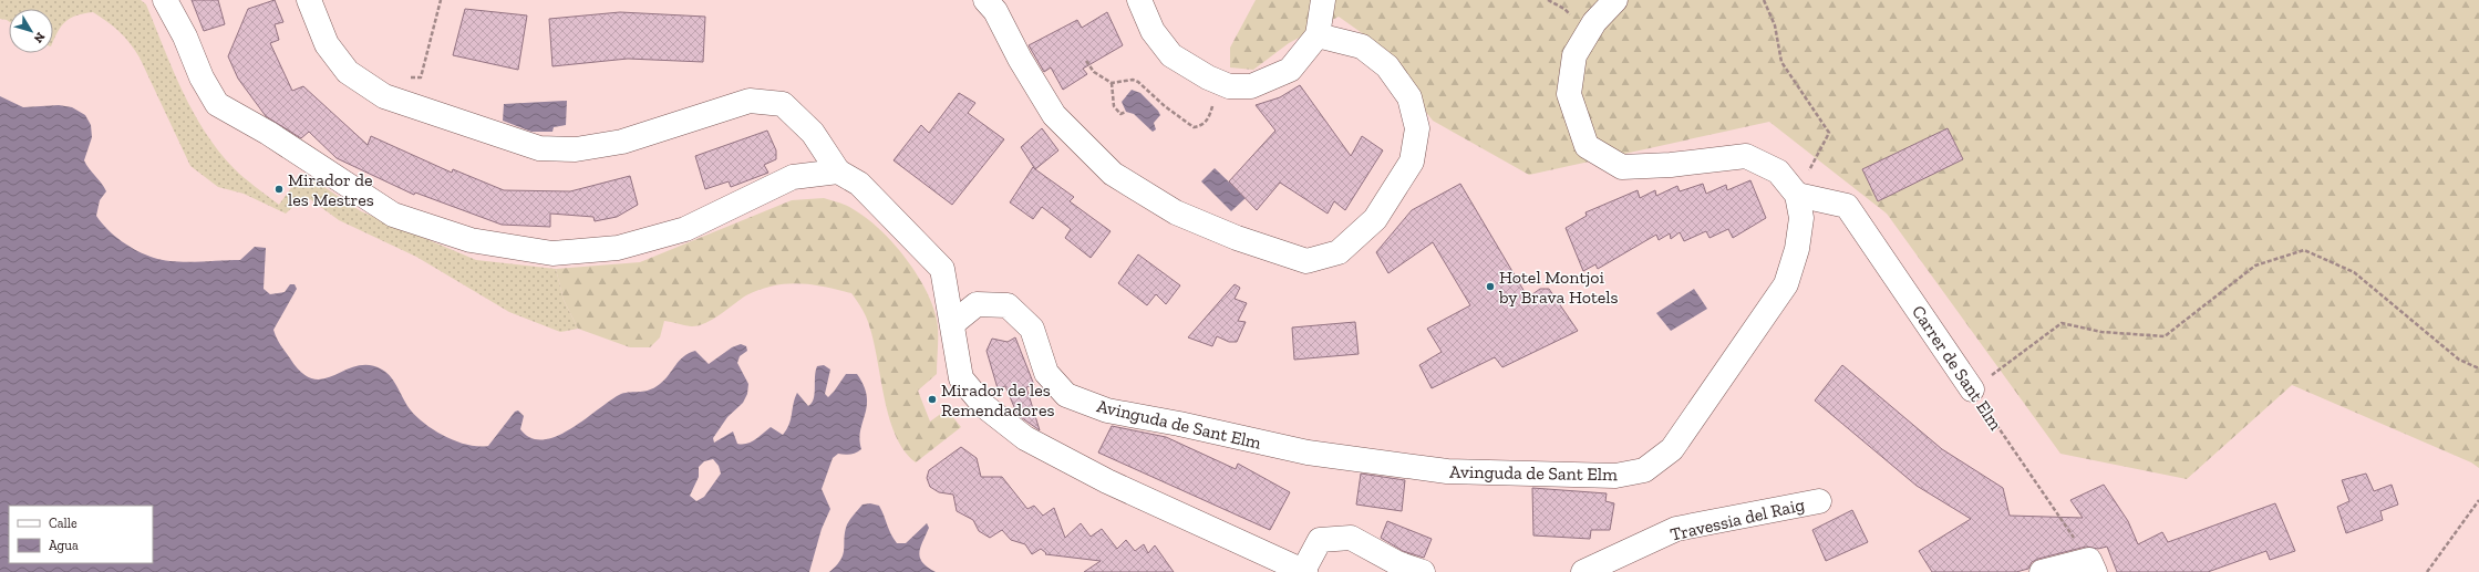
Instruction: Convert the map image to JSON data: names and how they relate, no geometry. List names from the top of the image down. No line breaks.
{"streets":{"street":["Carrer de Sant Elm","Avinguda de Sant Elm","Travessia del Raig"]},"crossings":[["Carrer de Sant Elm","Avinguda de Sant Elm"]],"places":["Mirador de les Mestres","Hotel Montjoi by Brava Hotels","Mirador de les Remendadores"],"legend":["Calle","Agua"],"north":"bottom right"}
